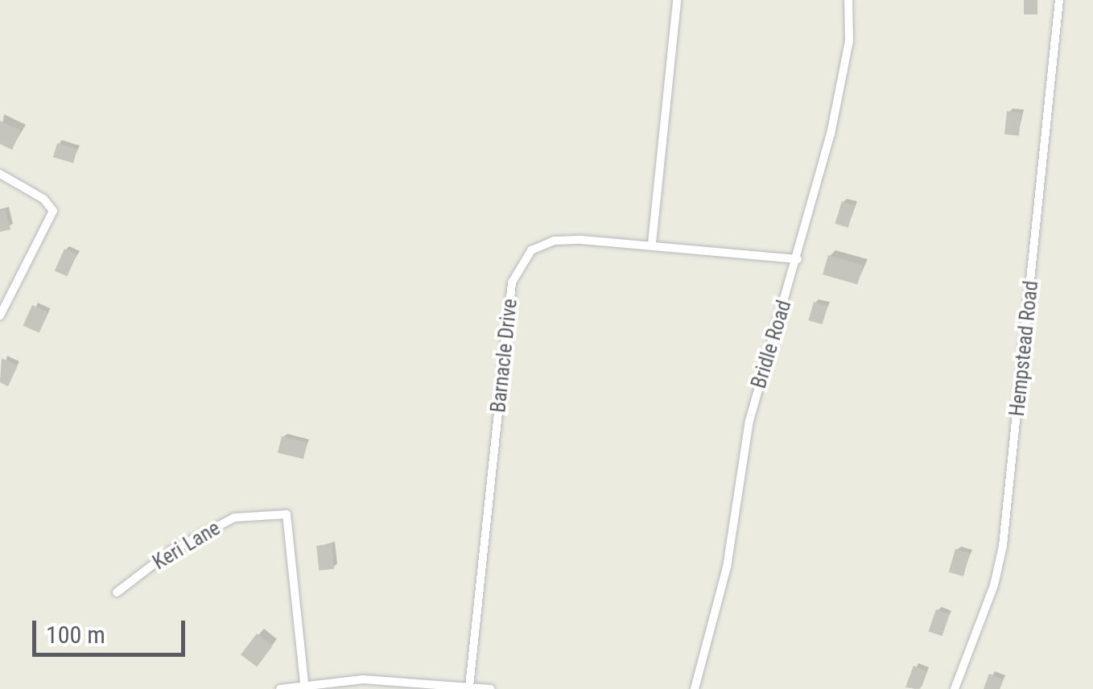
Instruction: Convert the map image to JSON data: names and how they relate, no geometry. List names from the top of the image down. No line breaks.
{"streets":{"street":["Bridle Road","Hempstead Road","Barnacle Drive","Keri Lane"]},"crossings":[["Bridle Road","Barnacle Drive"]],"scale_bar":"100 m"}
